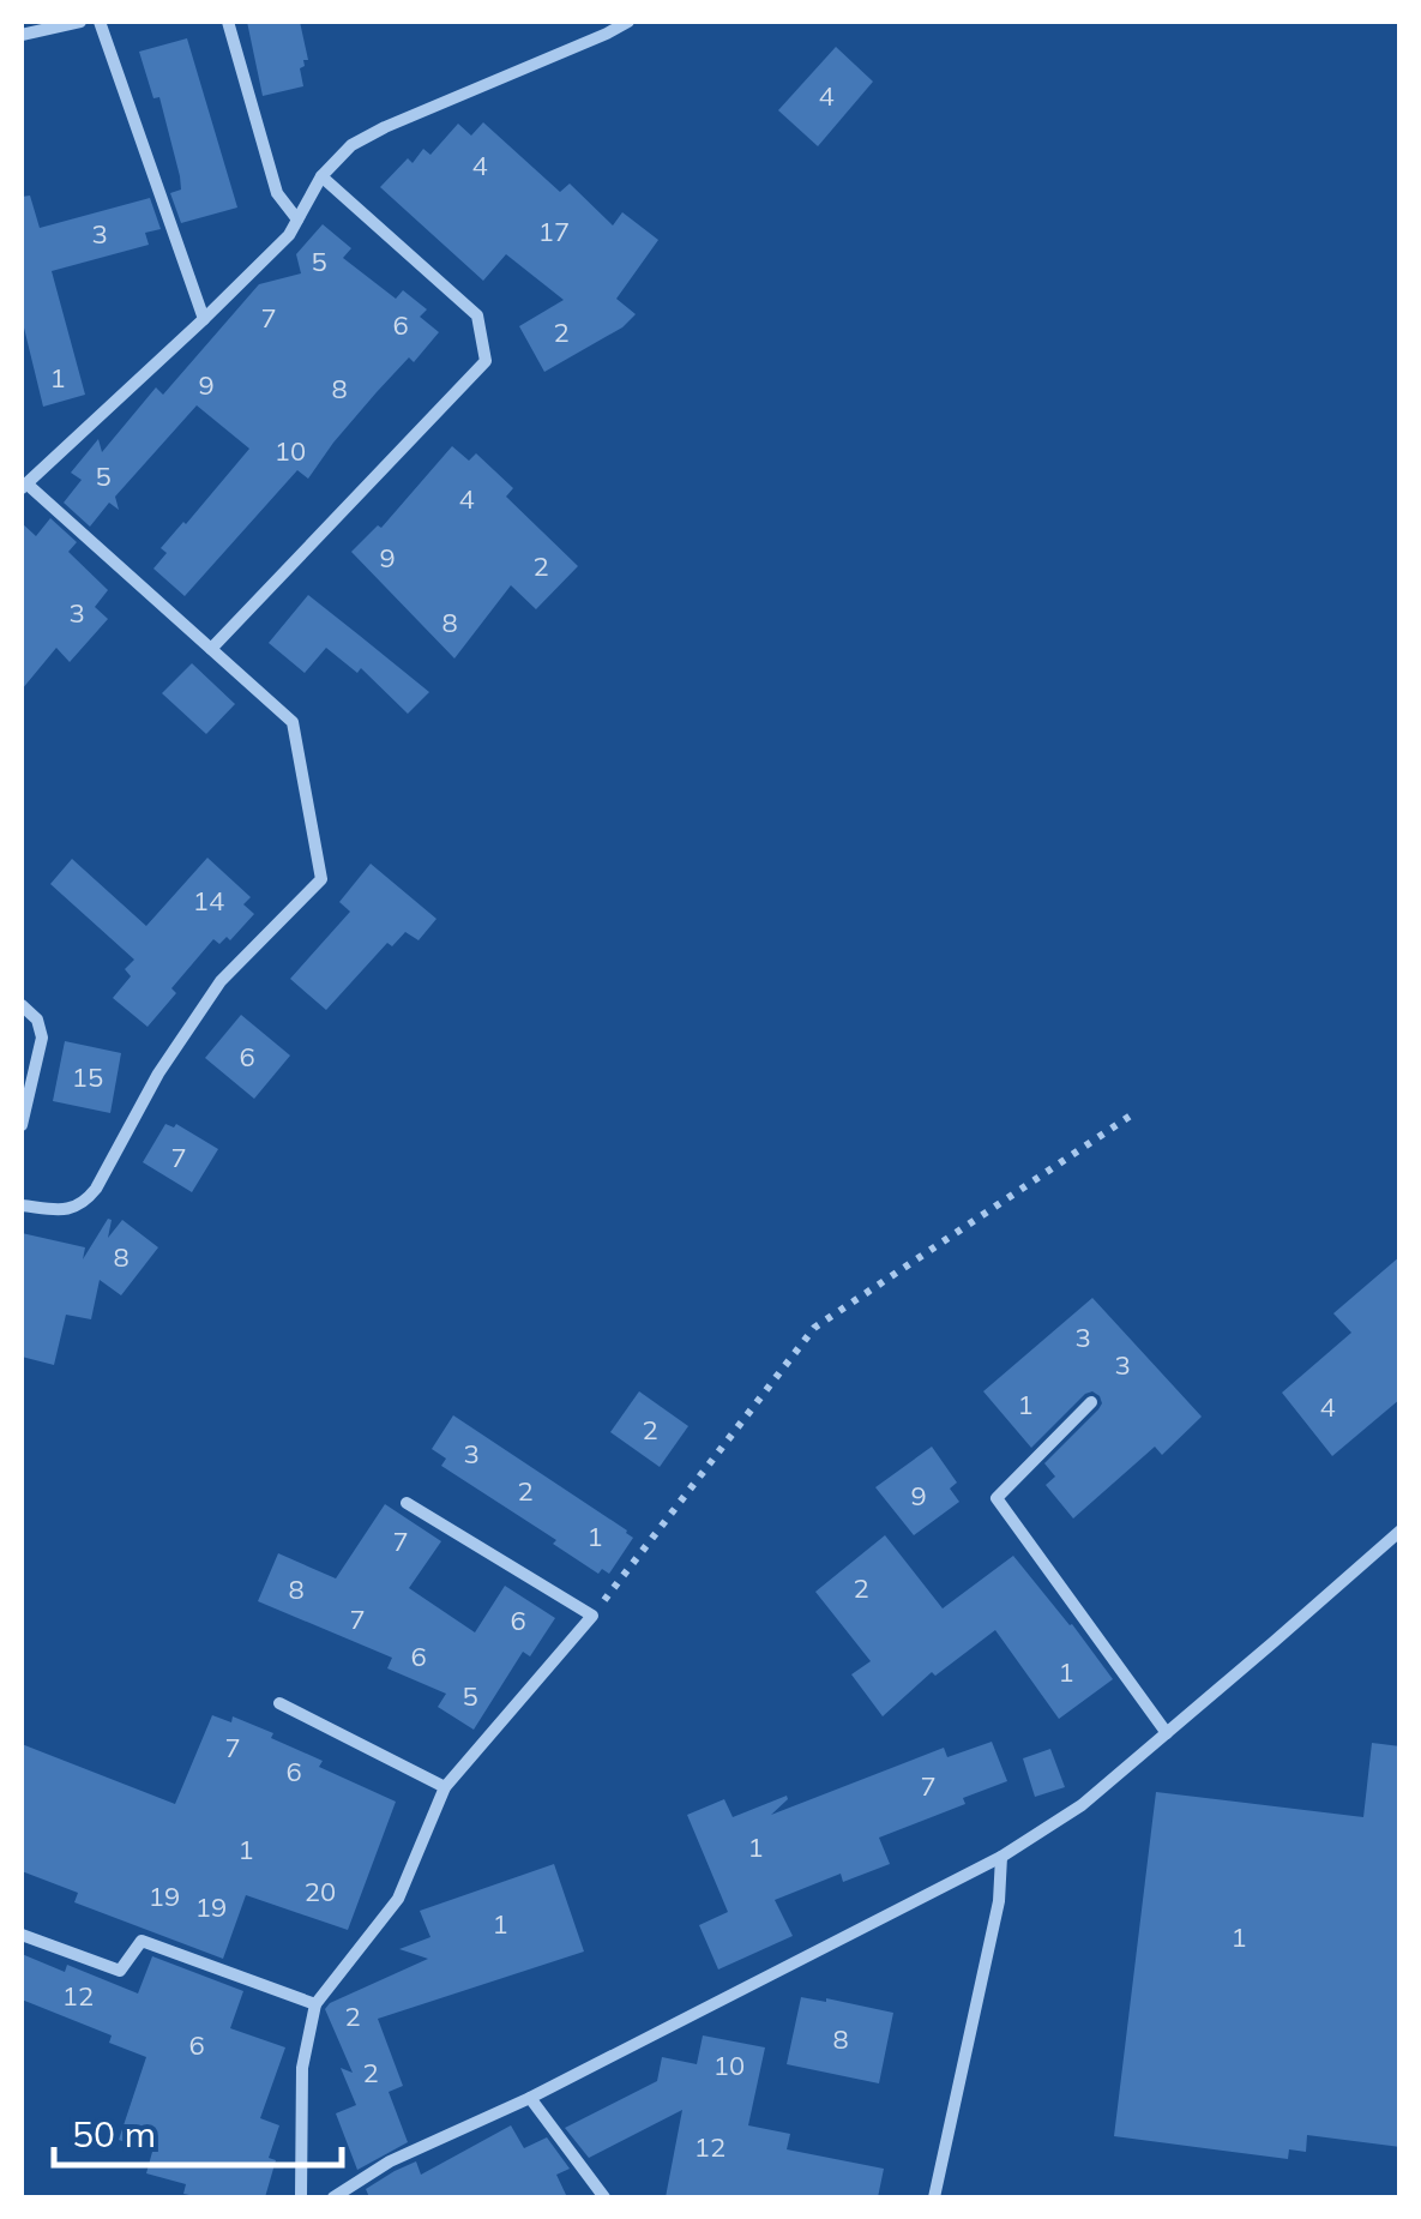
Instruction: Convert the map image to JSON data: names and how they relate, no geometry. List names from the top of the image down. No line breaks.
{"house_numbers":["4","4","17","3","5","7","6","2","1","9","8","10","5","4","9","2","3","8","14","6","15","7","8","3","3","1","4","2","3","2","9","1","7","2","8","7","6","6","1","5","7","6","7","1","1","20","19","19","1","1","12","2","8","6","10","2","12"],"scale_bar":"50 m"}
